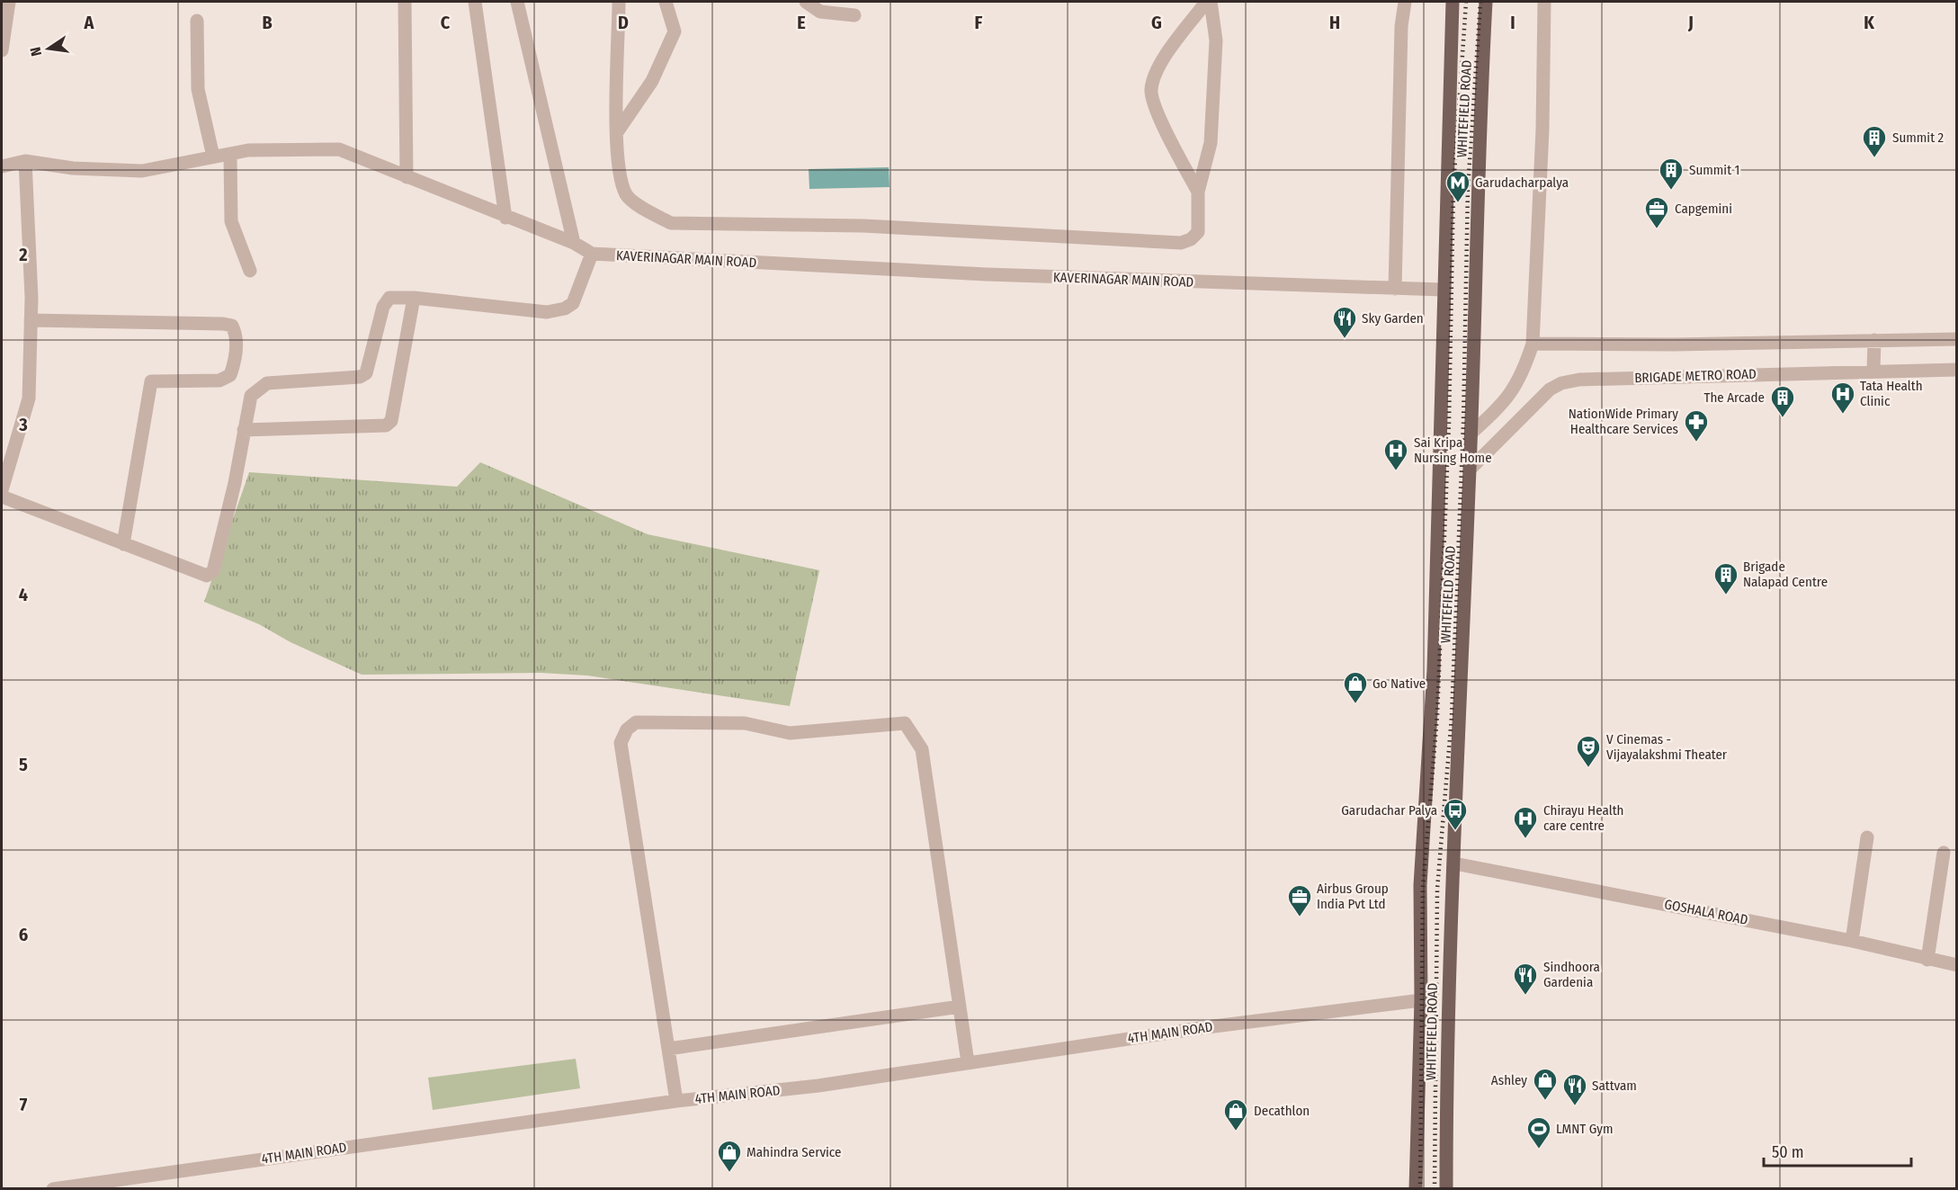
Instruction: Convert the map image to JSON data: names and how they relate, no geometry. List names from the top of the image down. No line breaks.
{"streets":{"main road":["WHITEFIELD ROAD"],"street":["KAVERINAGAR MAIN ROAD","BRIGADE METRO ROAD","GOSHALA ROAD","4TH MAIN ROAD"]},"crossings":[["WHITEFIELD ROAD","KAVERINAGAR MAIN ROAD"],["WHITEFIELD ROAD","BRIGADE METRO ROAD"],["WHITEFIELD ROAD","GOSHALA ROAD"],["WHITEFIELD ROAD","4TH MAIN ROAD"]],"places":{"building":["Summit 2","Summit 1","The Arcade","Brigade Nalapad Centre"],"metro station":["Garudacharpalya"],"office":["Capgemini","Airbus Group India Pvt Ltd"],"restaurant":["Sky Garden","Sindhoora Gardenia","Sattvam"],"hospital":["Tata Health Clinic","Sai Kripa Nursing Home","Chirayu Health care centre"],"pharmacy":["NationWide Primary Healthcare Services"],"shop":["Go Native","Ashley","Decathlon","Mahindra Service"],"theatre":["V Cinemas - Vijayalakshmi Theater"],"bus stop":["Garudachar Palya"],"sports":["LMNT Gym"]},"scale_bar":"50 m","north":"left","grid":{"columns":["A","B","C","D","E","F","G","H","I","J","K"],"rows":["2","3","4","5","6","7"]}}
